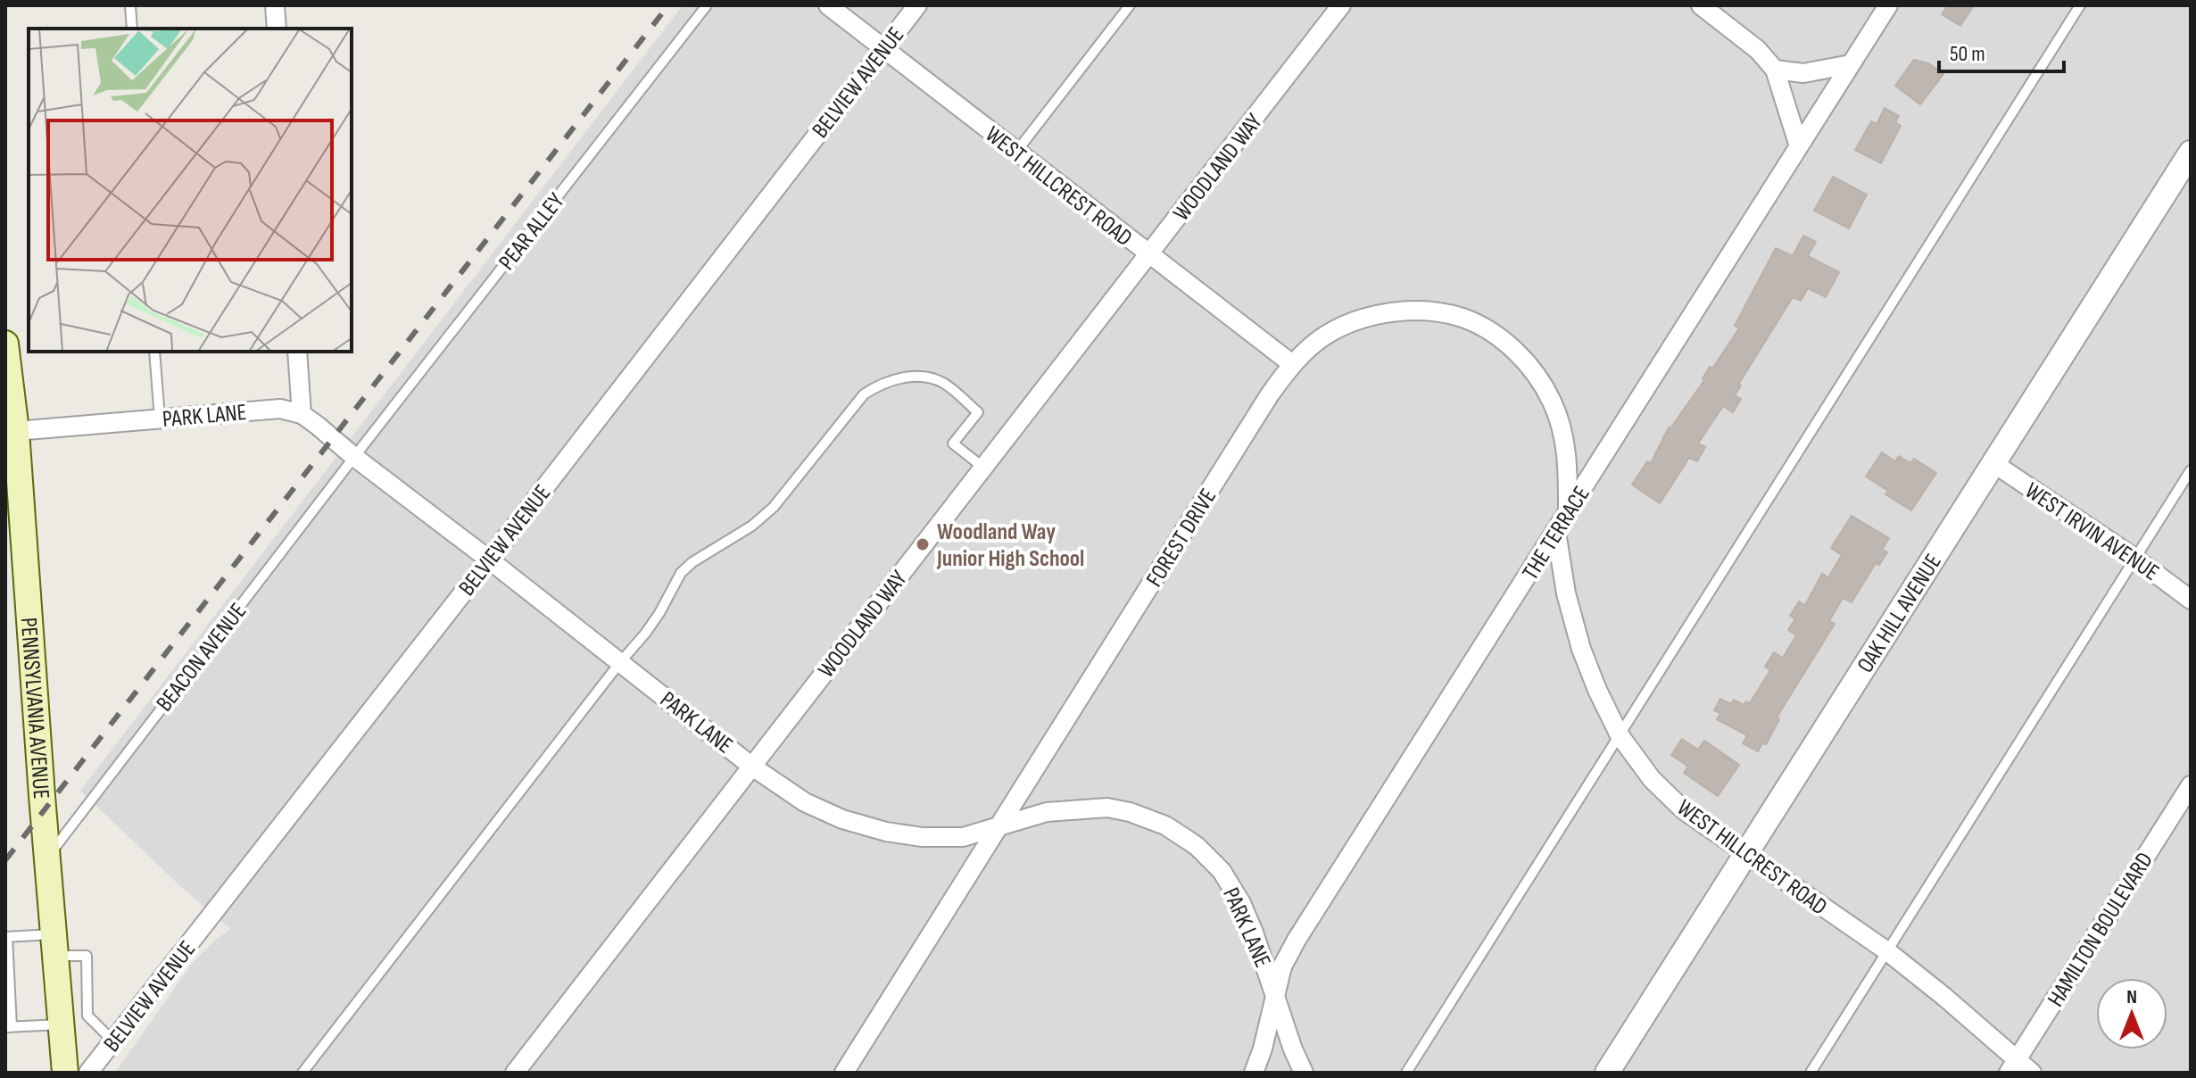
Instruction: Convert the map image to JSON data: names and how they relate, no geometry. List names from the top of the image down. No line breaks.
{"streets":{"main road":["PENNSYLVANIA AVENUE"],"street":["BELVIEW AVENUE","WOODLAND WAY","WEST HILLCREST ROAD","PARK LANE","WEST IRVIN AVENUE","THE TERRACE","FOREST DRIVE","OAK HILL AVENUE","HAMILTON BOULEVARD"],"lane":["PEAR ALLEY","BEACON AVENUE"]},"crossings":[["BELVIEW AVENUE","WEST HILLCREST ROAD"],["BELVIEW AVENUE","PARK LANE"],["WOODLAND WAY","WEST HILLCREST ROAD"],["WOODLAND WAY","PARK LANE"],["WEST HILLCREST ROAD","THE TERRACE"],["WEST HILLCREST ROAD","FOREST DRIVE"],["WEST HILLCREST ROAD","OAK HILL AVENUE"],["WEST HILLCREST ROAD","HAMILTON BOULEVARD"],["PEAR ALLEY","PARK LANE"],["PEAR ALLEY","BEACON AVENUE"],["PARK LANE","THE TERRACE"],["PARK LANE","FOREST DRIVE"],["PARK LANE","BEACON AVENUE"],["PARK LANE","PENNSYLVANIA AVENUE"],["WEST IRVIN AVENUE","OAK HILL AVENUE"],["THE TERRACE","FOREST DRIVE"],["BEACON AVENUE","PENNSYLVANIA AVENUE"]],"places":["Woodland Way Junior High School"],"scale_bar":"50 m","north":"top"}
